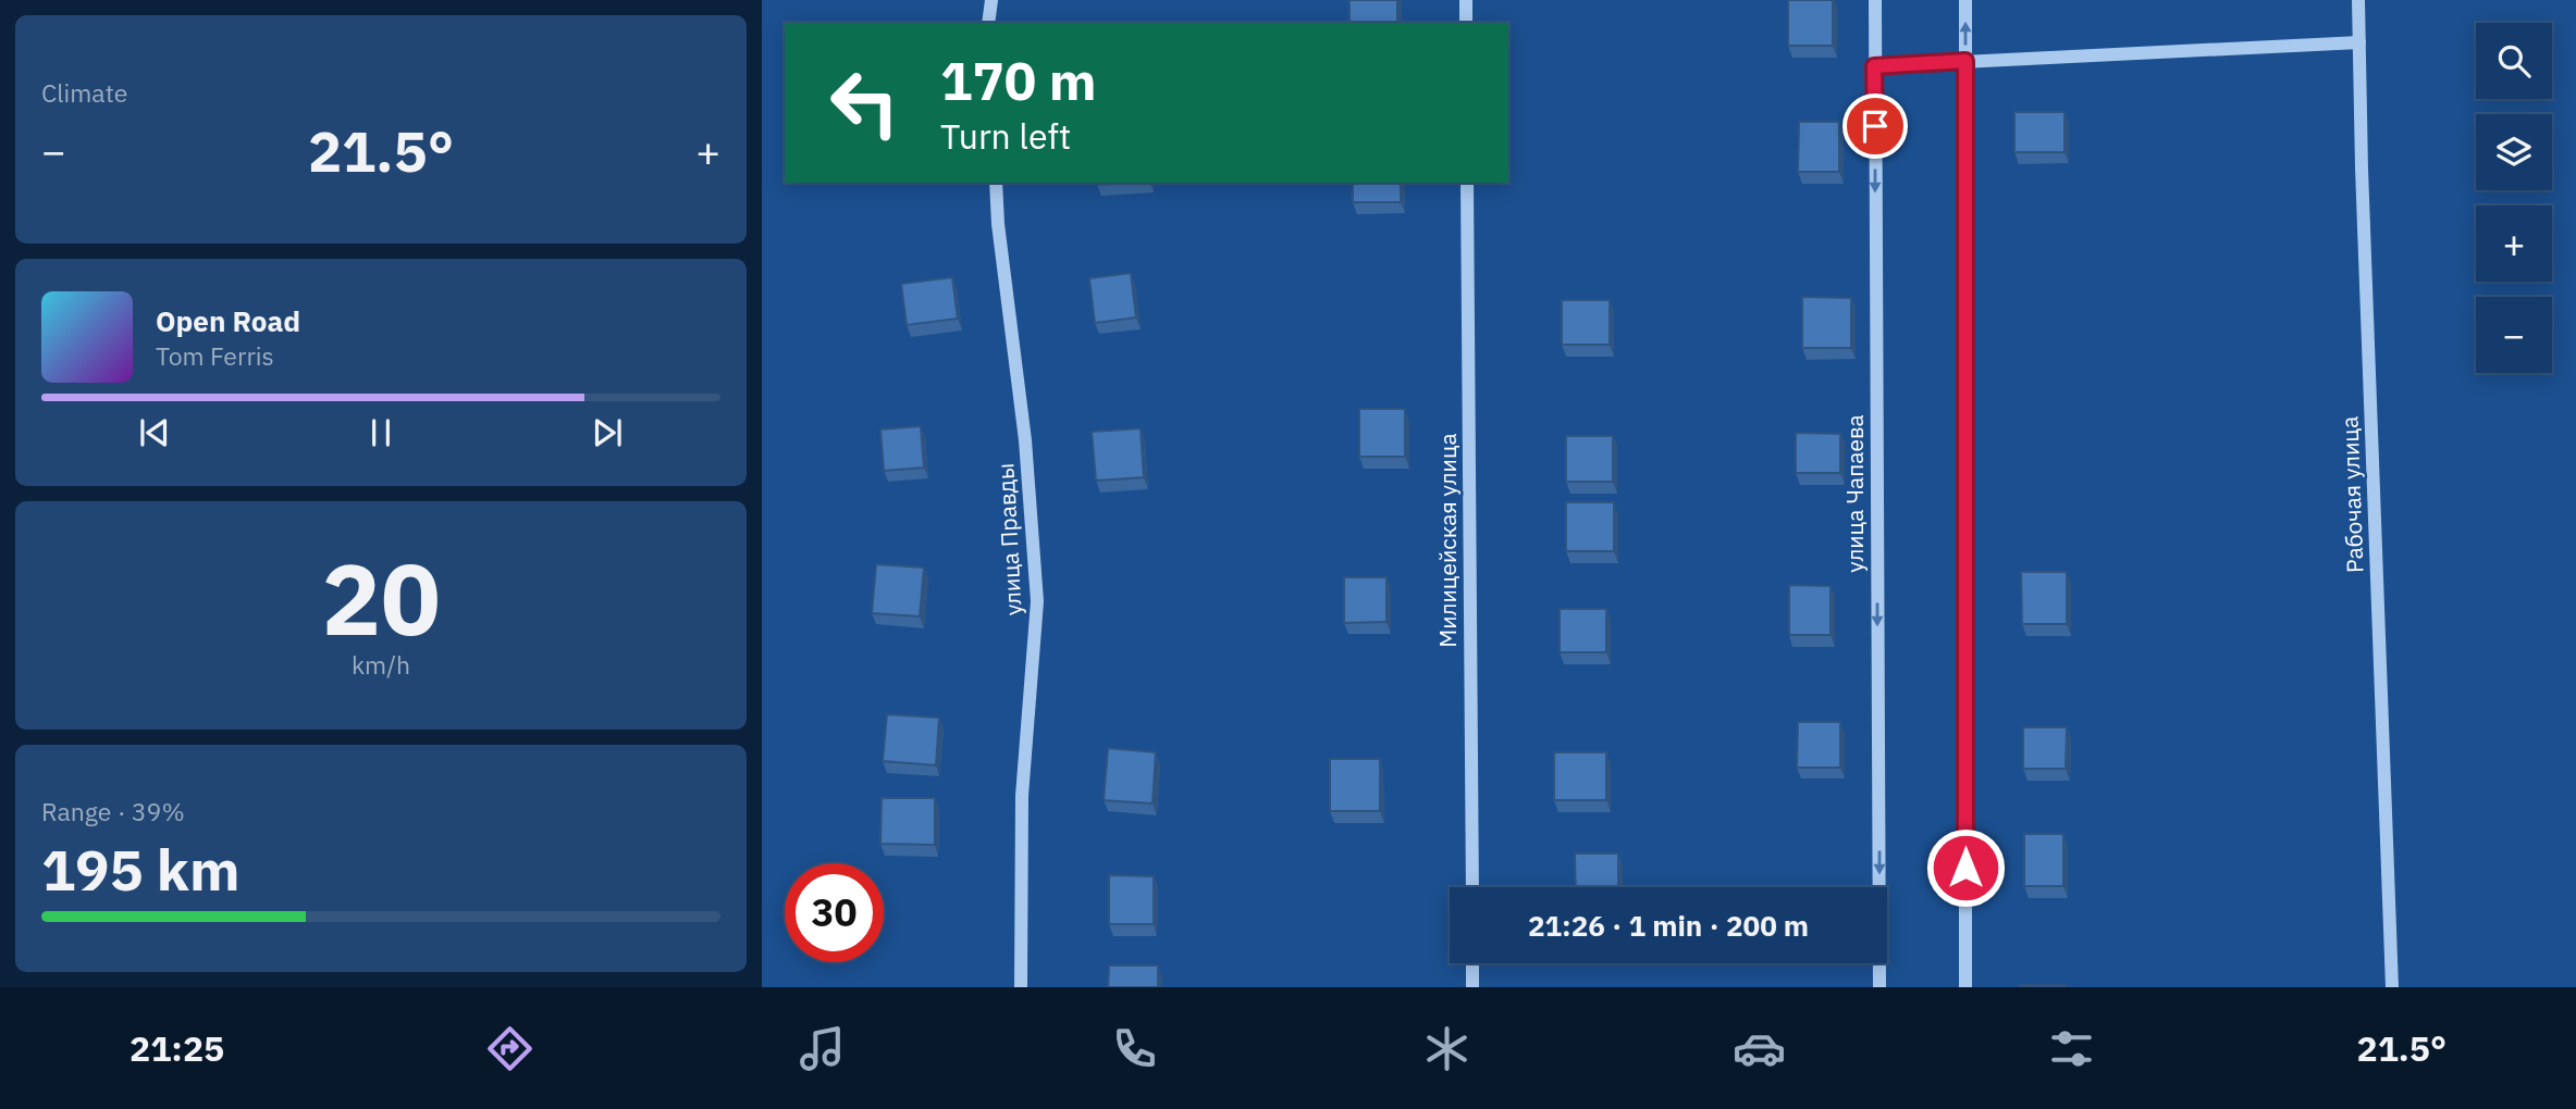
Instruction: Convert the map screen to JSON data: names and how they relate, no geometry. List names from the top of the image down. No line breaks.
{"streets":{"street":["улица Чапаева","Рабочая улица","улица Правды","Милицейская улица"]},"page":{"tile":["Climate",["20","km/h"],["Range · 39%","195 km"]],"map_buttons":["+","−"],"turn":["170 m","Turn left"],"heat":["−","21.5°","+"],"song":["Open Road","Tom Ferris"],"limit":"30","trip":"21:26 · 1 min · 200 m","tabs":["21:25","21.5°"]}}
